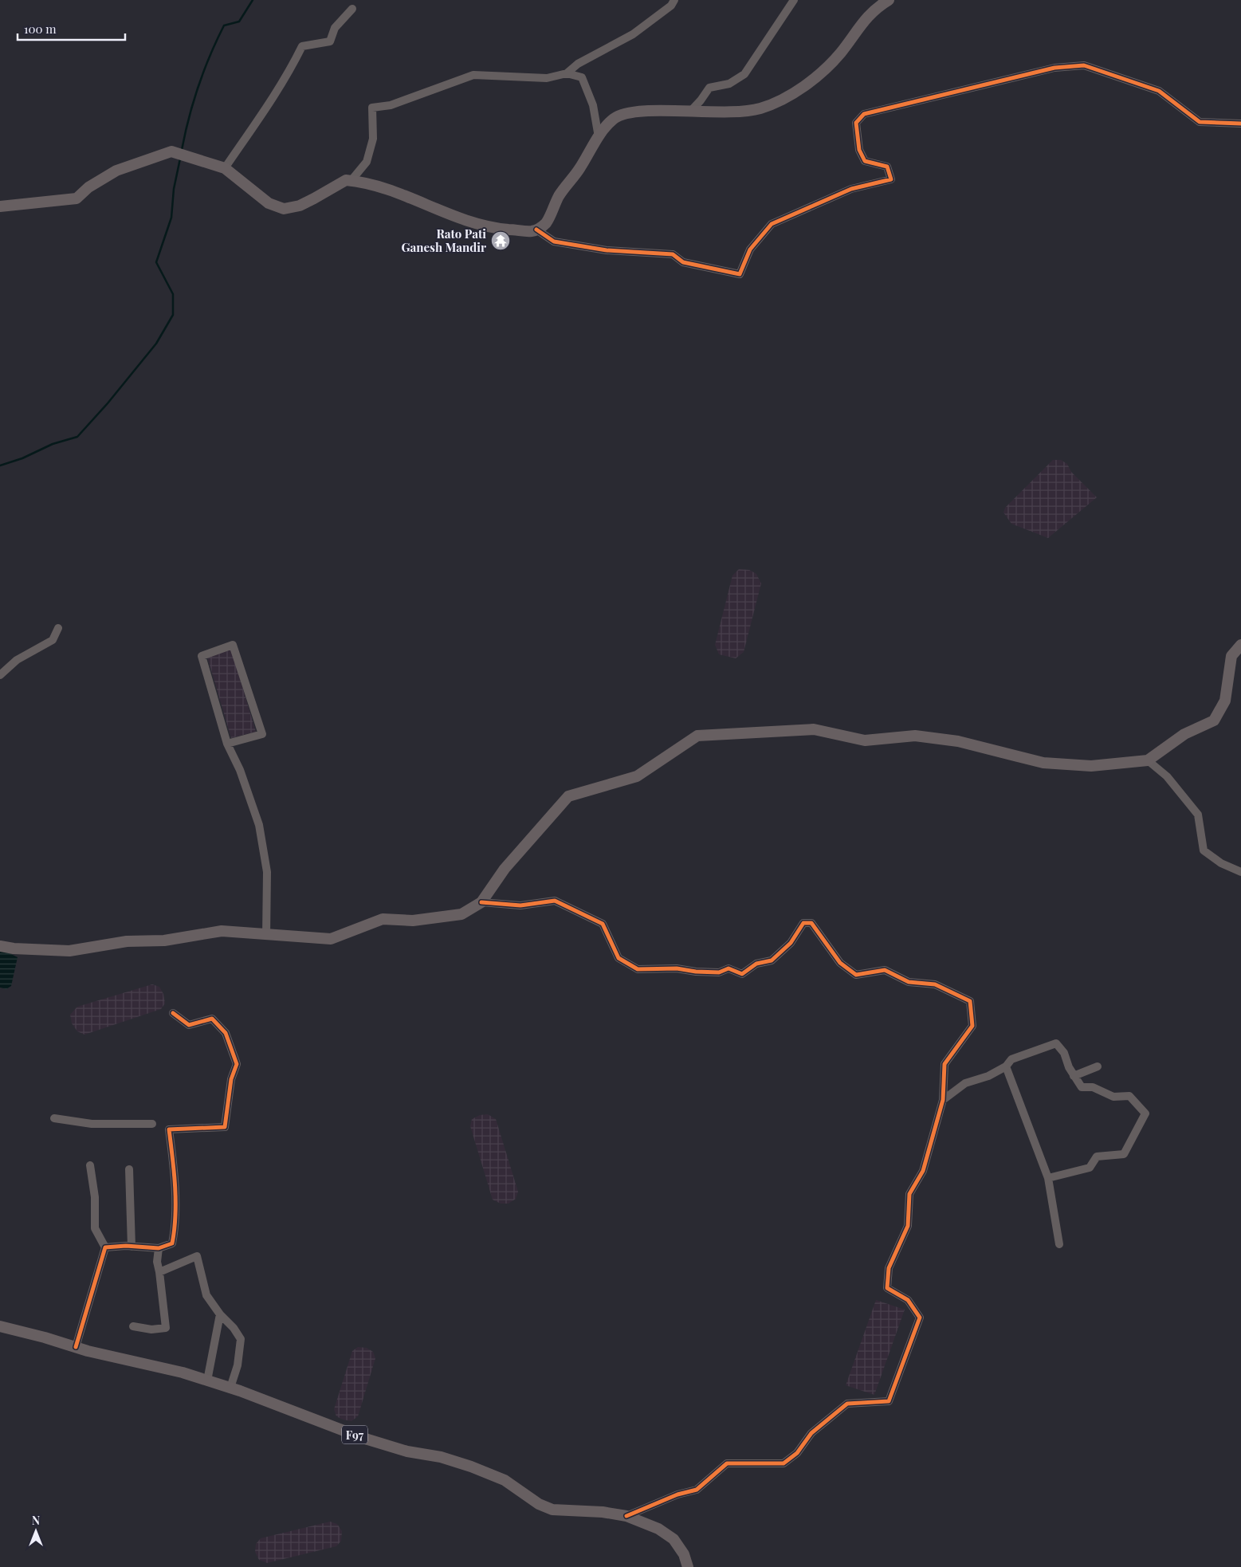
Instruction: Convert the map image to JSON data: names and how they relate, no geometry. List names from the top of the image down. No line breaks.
{"streets":{"main road":["F97"]},"places":{"temple":["Rato Pati Ganesh Mandir"]},"scale_bar":"100 m","north":"top"}
